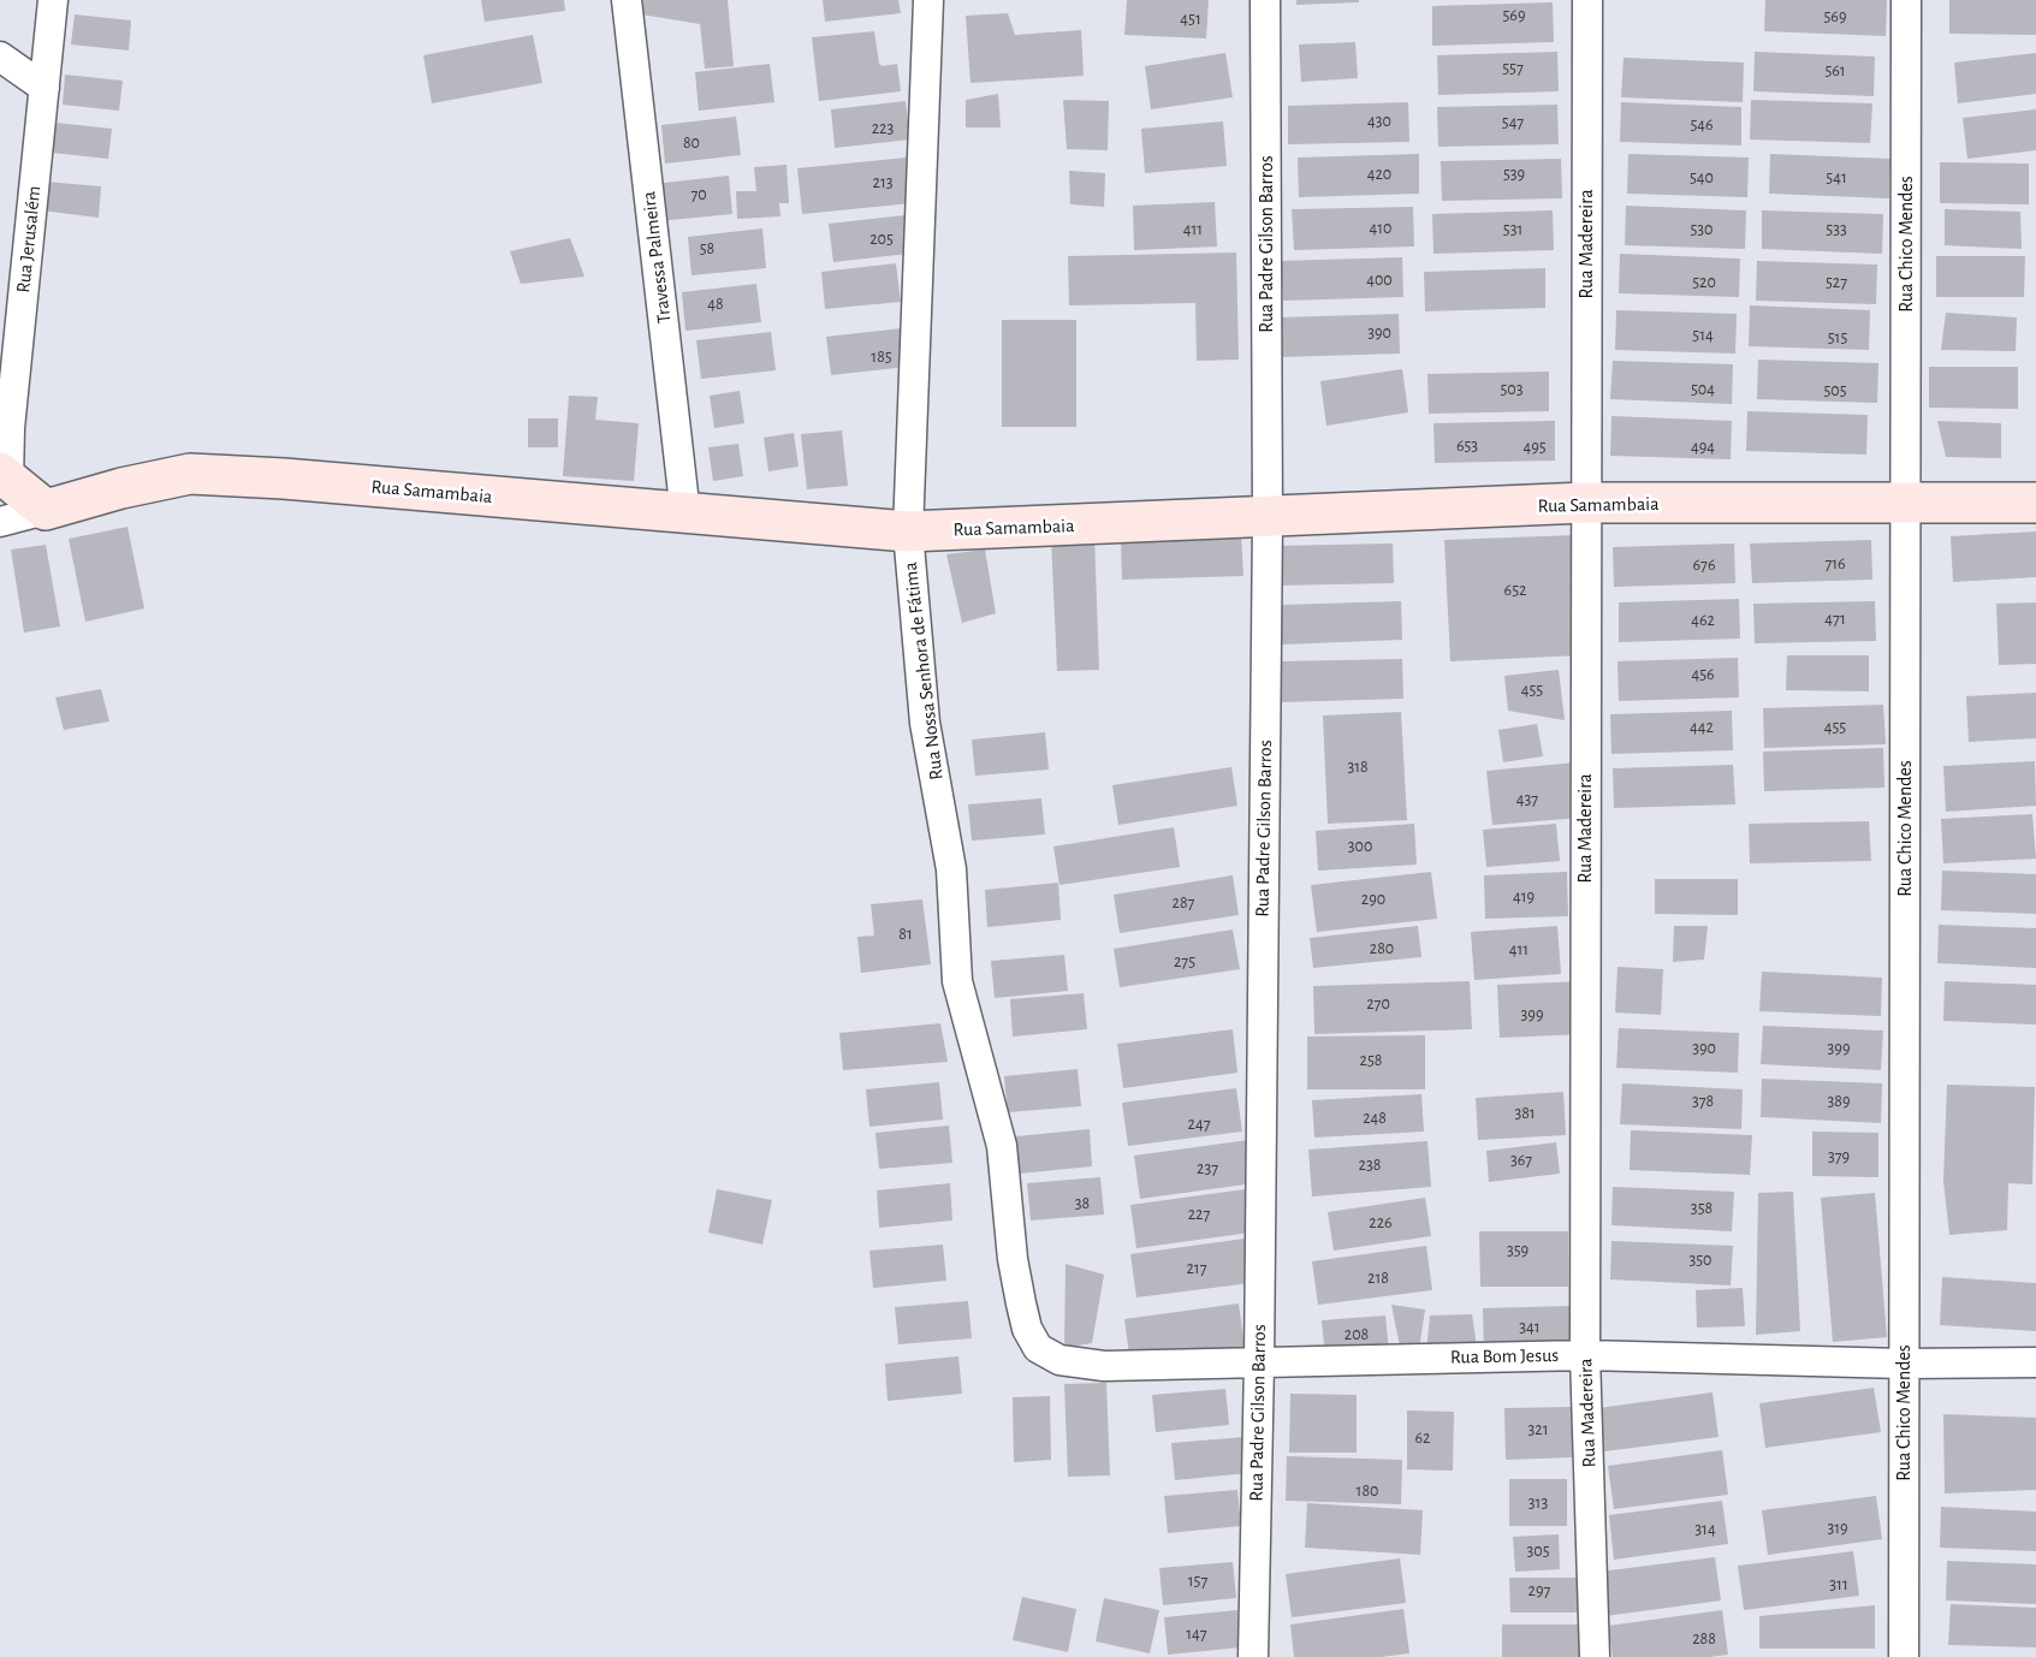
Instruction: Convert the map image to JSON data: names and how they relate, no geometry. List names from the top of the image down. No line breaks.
{"streets":{"street":["Rua Jerusalém","Rua Padre Gilson Barros","Rua Madereira","Rua Chico Mendes","Travessa Palmeira","Rua Samambaia","Rua Nossa Senhora de Fátima","Rua Bom Jesus"]},"crossings":[["Rua Padre Gilson Barros","Rua Samambaia"],["Rua Padre Gilson Barros","Rua Bom Jesus"],["Rua Madereira","Rua Samambaia"],["Rua Madereira","Rua Bom Jesus"],["Rua Chico Mendes","Rua Samambaia"],["Rua Chico Mendes","Rua Bom Jesus"],["Travessa Palmeira","Rua Samambaia"],["Rua Samambaia","Rua Nossa Senhora de Fátima"],["Rua Nossa Senhora de Fátima","Rua Bom Jesus"]],"house_numbers":["569","569","451","557","561","430","547","546","223","80","420","539","540","541","213","70","410","411","531","530","533","205","58","400","520","527","48","390","514","515","185","503","504","505","653","495","494","716","676","652","471","462","456","455","442","455","318","437","300","419","290","287","81","280","411","275","270","399","390","399","258","378","389","381","248","247","379","367","238","237","38","358","227","226","359","350","217","218","341","208","321","62","180","313","319","314","305","157","311","297","147","288"]}
